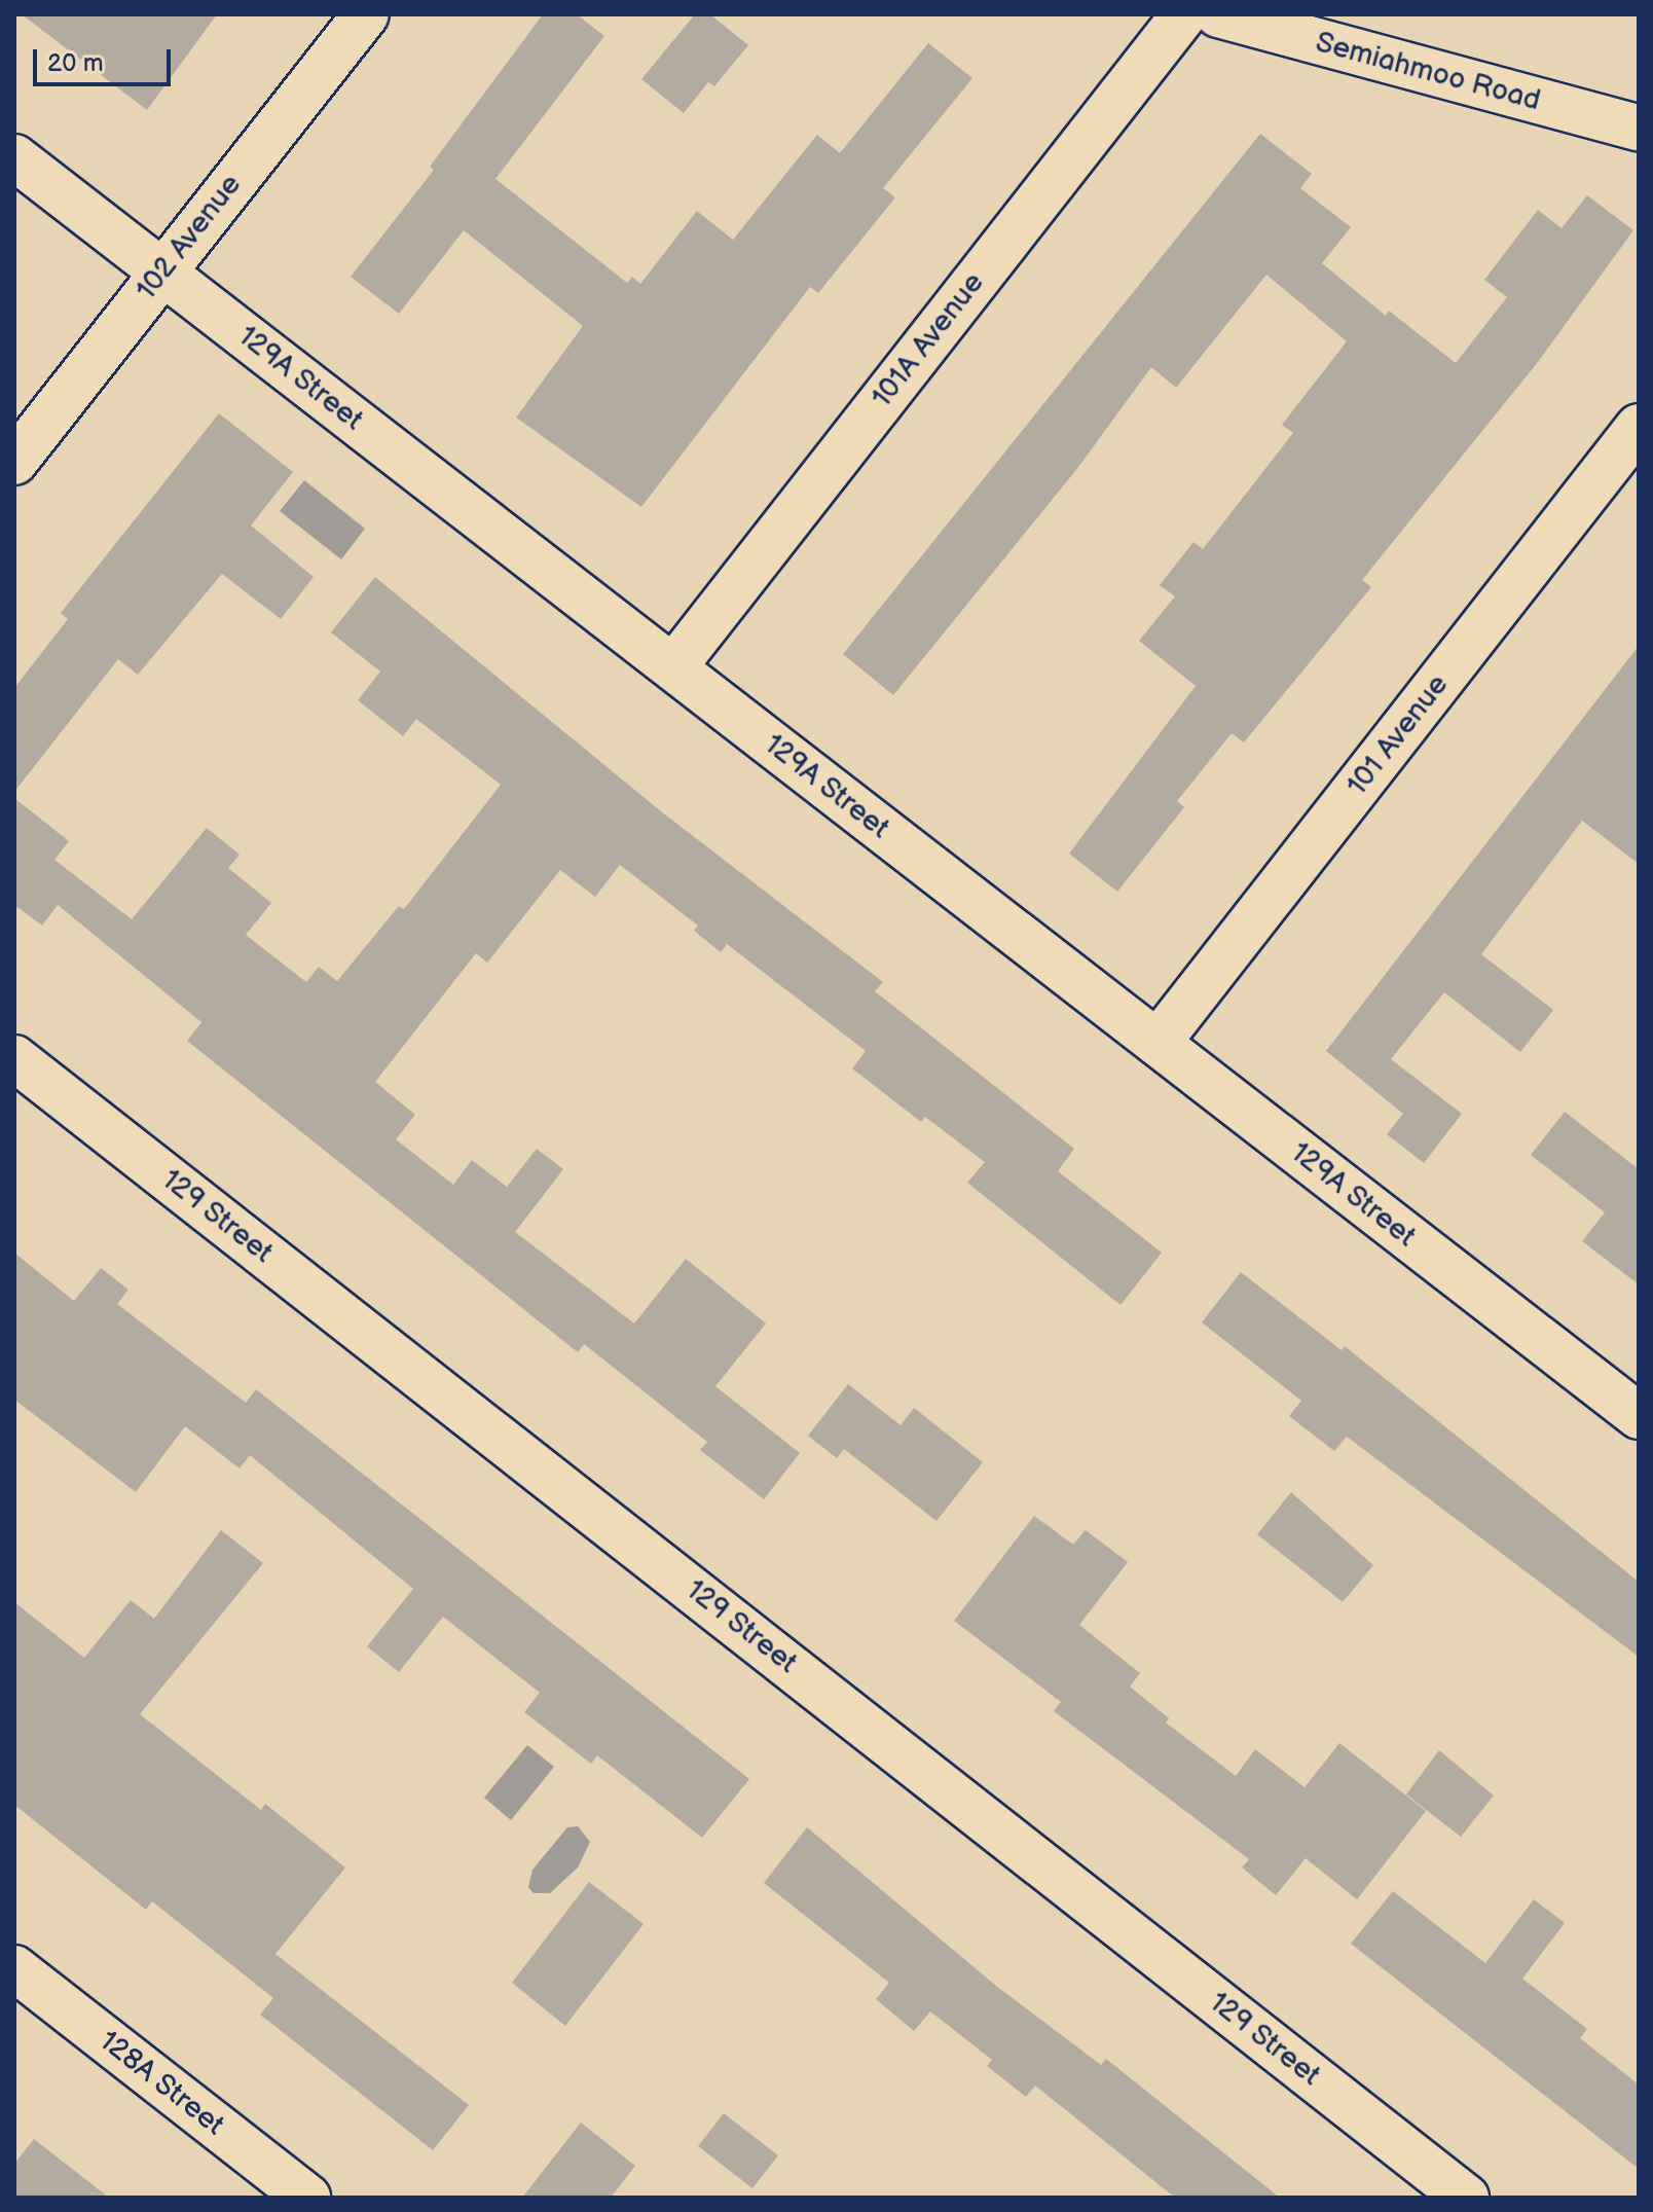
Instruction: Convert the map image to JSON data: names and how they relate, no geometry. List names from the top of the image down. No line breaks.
{"streets":{"street":["Semiahmoo Road","102 Avenue","101A Avenue","129A Street","101 Avenue","129 Street","128A Street"]},"crossings":[["102 Avenue","129A Street"],["101A Avenue","129A Street"],["129A Street","101 Avenue"]],"scale_bar":"20 m"}
